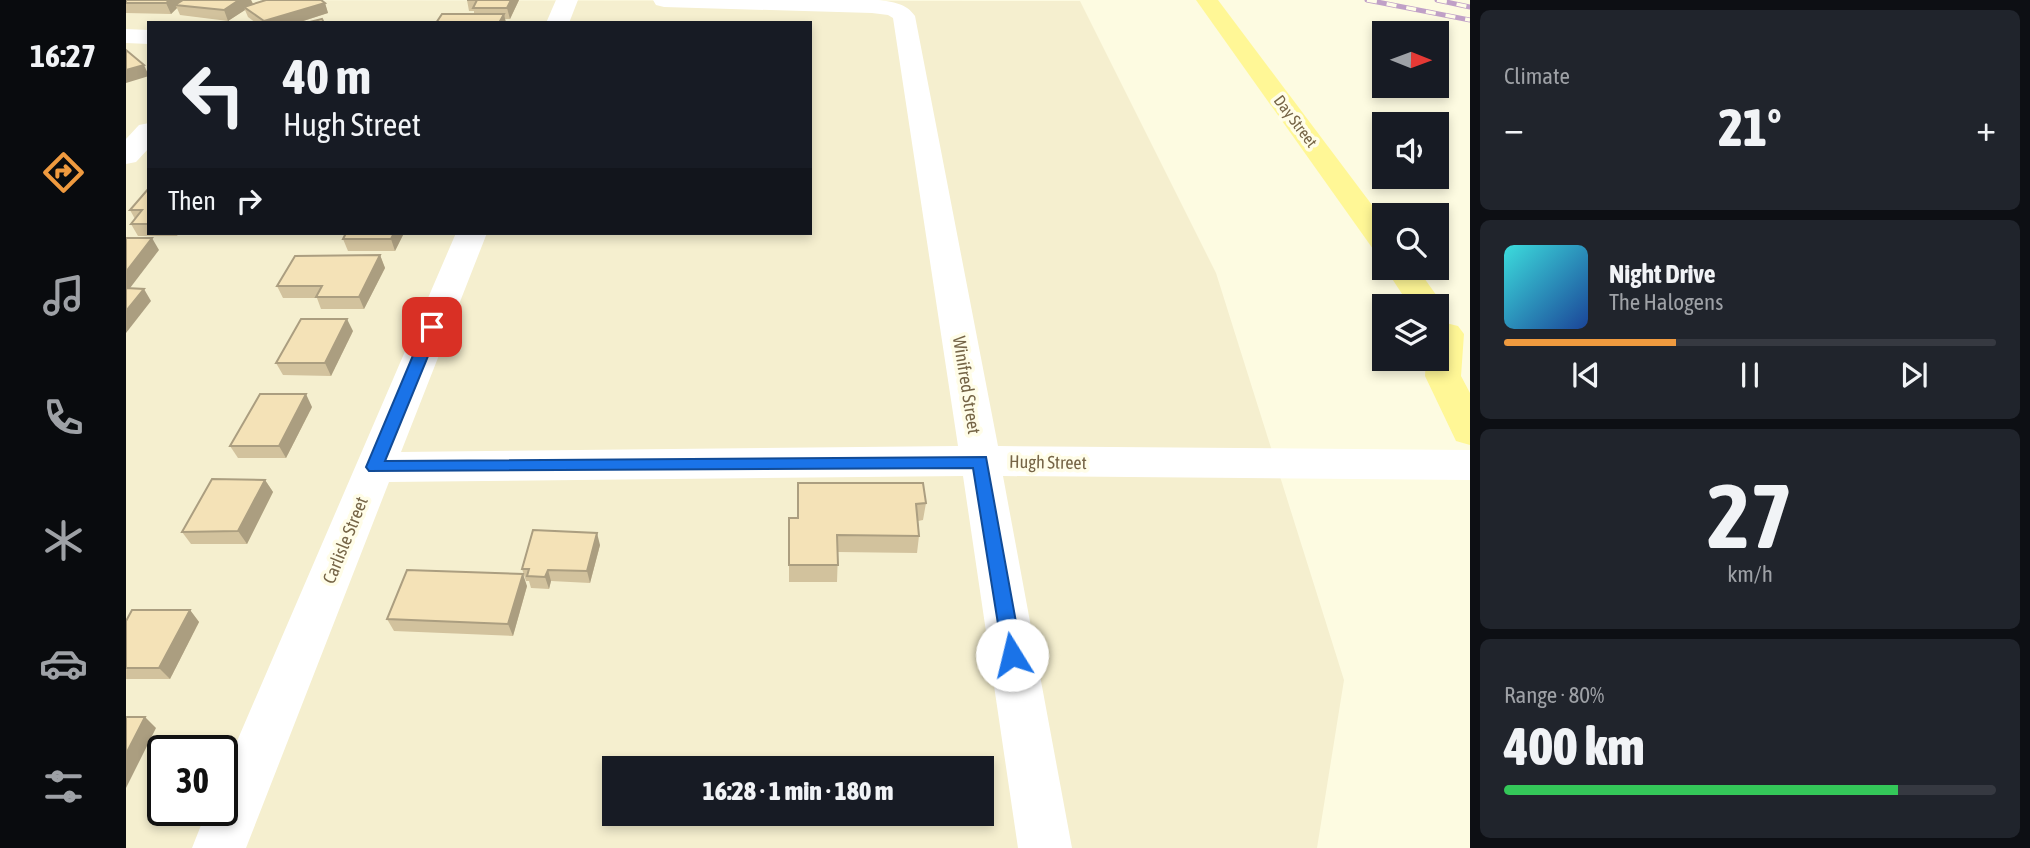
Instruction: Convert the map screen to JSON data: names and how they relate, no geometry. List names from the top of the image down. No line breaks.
{"streets":{"main road":["Day Street"],"street":["Winifred Street","Hugh Street","Carlisle Street"]},"crossings":[["Winifred Street","Hugh Street"],["Hugh Street","Carlisle Street"]],"north":"right","page":{"tabs":"16:27","tile":["Climate",["27","km/h"],["Range · 80%","400 km"]],"turn":["40 m","Hugh Street"],"heat":["−","21°","+"],"then":"Then","song":["Night Drive","The Halogens"],"limit":"30","trip":"16:28 · 1 min · 180 m"}}
